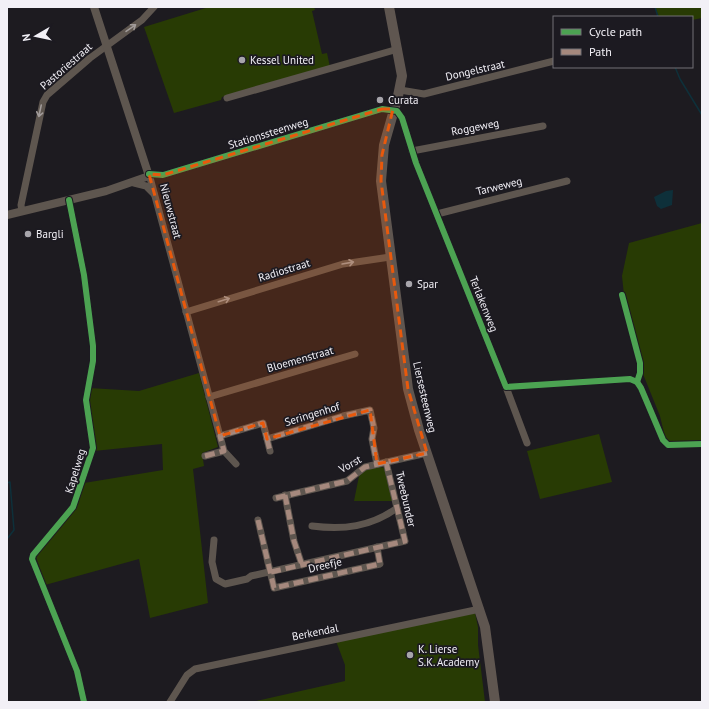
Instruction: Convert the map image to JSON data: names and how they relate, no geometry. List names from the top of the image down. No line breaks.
{"streets":{"main road":["Liersesteenweg"],"street":["Pastoriestraat","Dongelstraat","Roggeweg","Stationssteenweg","Tarweweg","Nieuwstraat","Radiostraat","Terlakenweg","Bloemenstraat","Seringenhof","Vorst","Kapelweg","Tweebunder","Dreefje","Berkendal"]},"crossings":[["Pastoriestraat","Stationssteenweg"],["Pastoriestraat","Nieuwstraat"],["Dongelstraat","Liersesteenweg"],["Roggeweg","Terlakenweg"],["Stationssteenweg","Nieuwstraat"],["Stationssteenweg","Terlakenweg"],["Stationssteenweg","Liersesteenweg"],["Stationssteenweg","Kapelweg"],["Tarweweg","Terlakenweg"],["Nieuwstraat","Radiostraat"],["Nieuwstraat","Bloemenstraat"],["Radiostraat","Liersesteenweg"],["Terlakenweg","Liersesteenweg"],["Liersesteenweg","Vorst"],["Liersesteenweg","Berkendal"],["Seringenhof","Vorst"],["Vorst","Tweebunder"],["Tweebunder","Dreefje"]],"one_way":["Radiostraat"],"places":["Kessel United","Curata","Bargli","Spar","K. Lierse S.K. Academy"],"legend":["Cycle path","Path"],"north":"left"}
